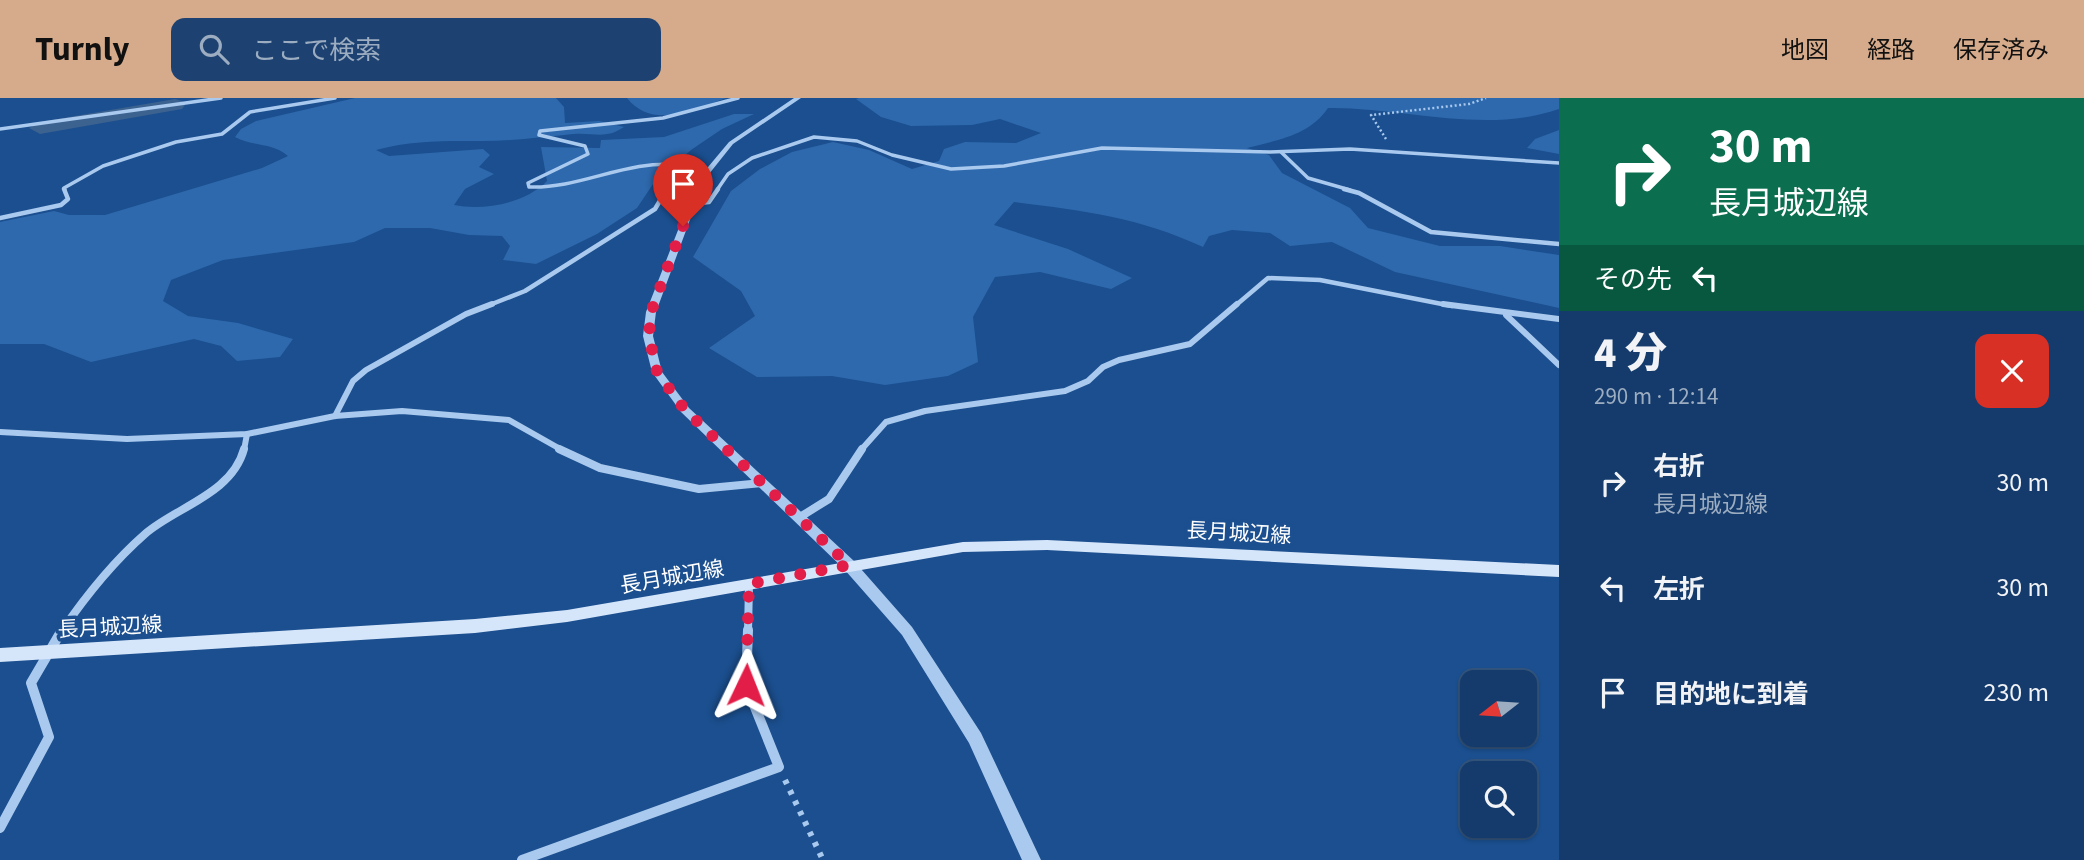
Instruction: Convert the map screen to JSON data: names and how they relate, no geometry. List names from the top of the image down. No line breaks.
{"streets":{"main road":["長月城辺線"]},"north":"left","page":{"header":"Turnly","search":"ここで検索","nav":["地図","経路","保存済み"],"turn":["30 m","長月城辺線"],"then":"その先","heading":["4 分","290 m · 12:14"],"list":[{"name":"右折","note":"長月城辺線","value":"30 m"},{"name":"左折","value":"30 m"},{"name":"目的地に到着","value":"230 m"}]}}
